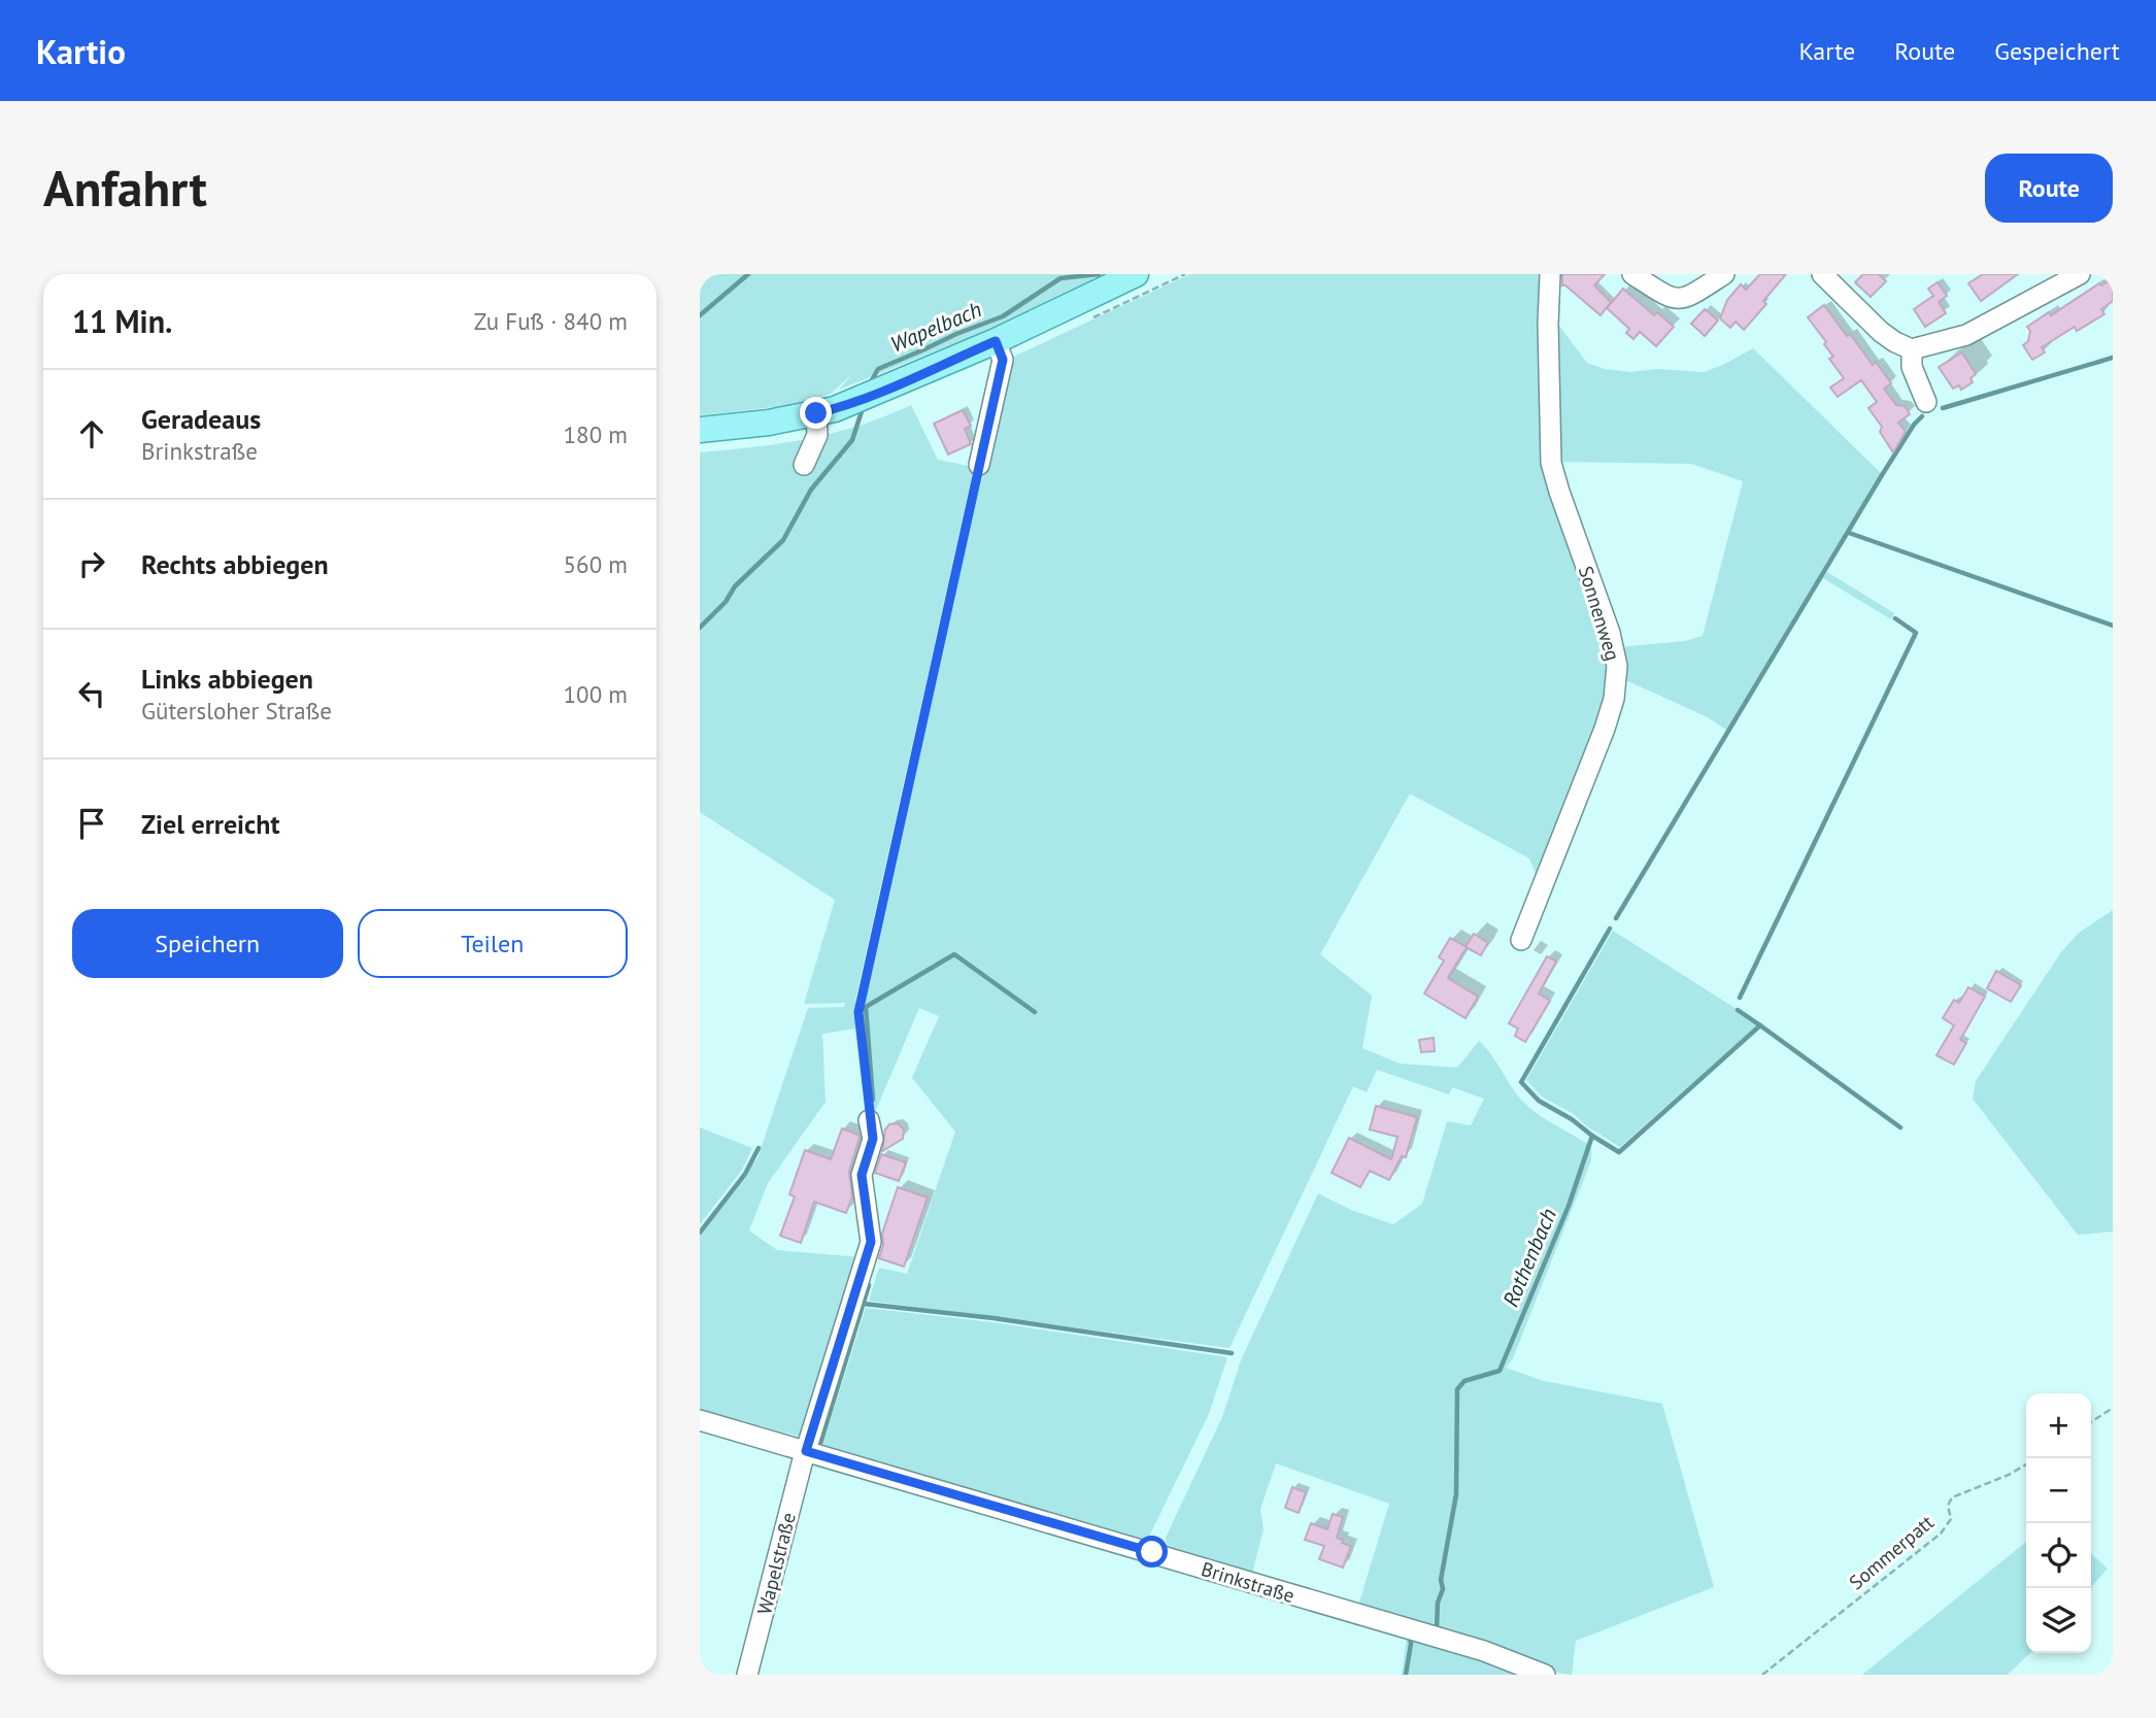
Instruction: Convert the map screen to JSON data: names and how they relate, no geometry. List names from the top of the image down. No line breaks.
{"streets":{"street":["Sonnenweg","Wapelstraße","Brinkstraße"],"path":["Sommerpatt"]},"crossings":[["Wapelstraße","Brinkstraße"]],"water":["Wapelbach","Rothenbach"],"page":{"header":"Kartio","nav":["Karte","Route","Gespeichert"],"buttons":["Route",["Speichern","Teilen"]],"title":"Anfahrt","heading":["11 Min.","Zu Fuß · 840 m"],"list":[["Geradeaus","Brinkstraße","180 m"],["Rechts abbiegen","560 m"],["Links abbiegen","Gütersloher Straße","100 m"],"Ziel erreicht"],"map_buttons":["+","−"]}}
